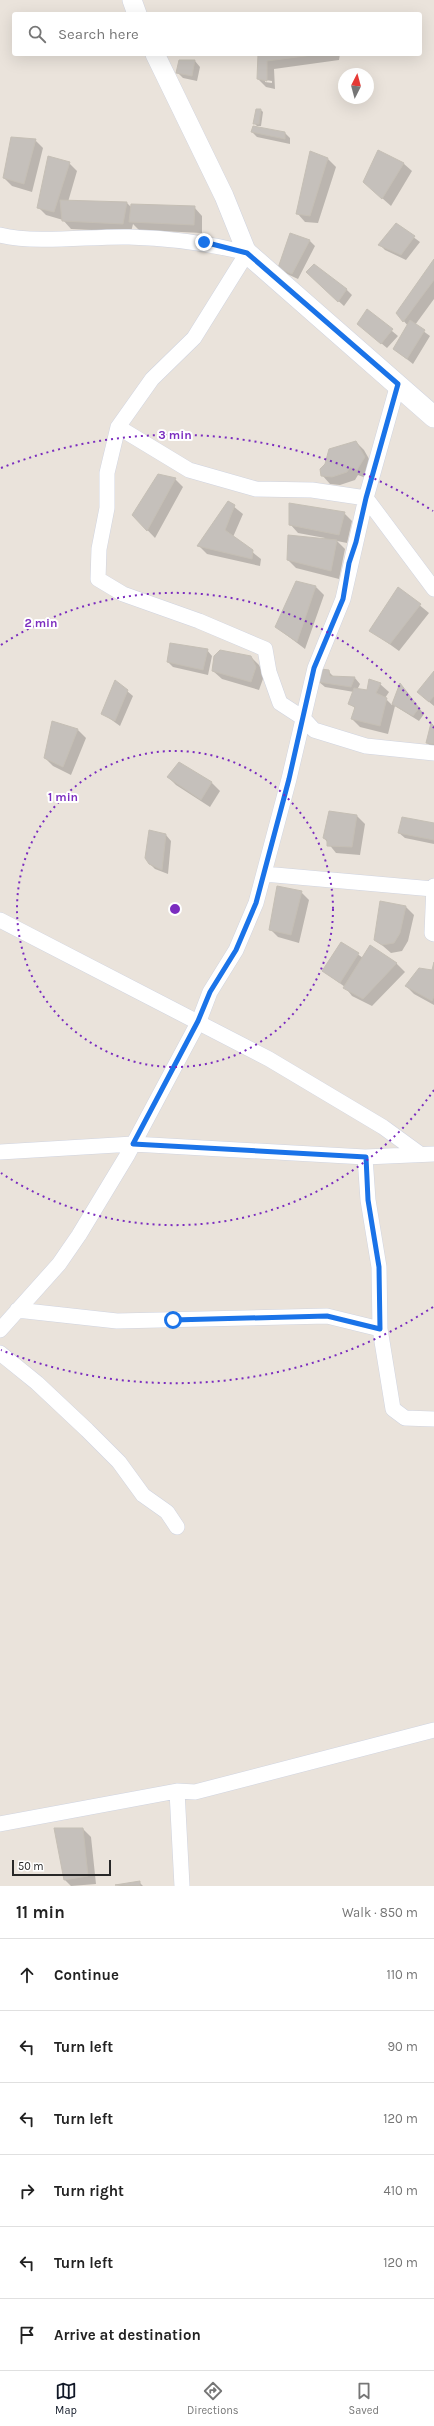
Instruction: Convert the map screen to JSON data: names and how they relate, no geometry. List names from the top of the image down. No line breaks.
{"scale_bar":"50 m","north":"top","page":{"search":"Search here","scale":"50 m","heading":["11 min","Walk · 850 m"],"list":[["Continue","110 m"],["Turn left","90 m"],["Turn left","120 m"],["Turn right","410 m"],["Turn left","120 m"],"Arrive at destination"],"nav":["Map","Directions","Saved"]},"rings":["3 min","2 min","1 min"]}
